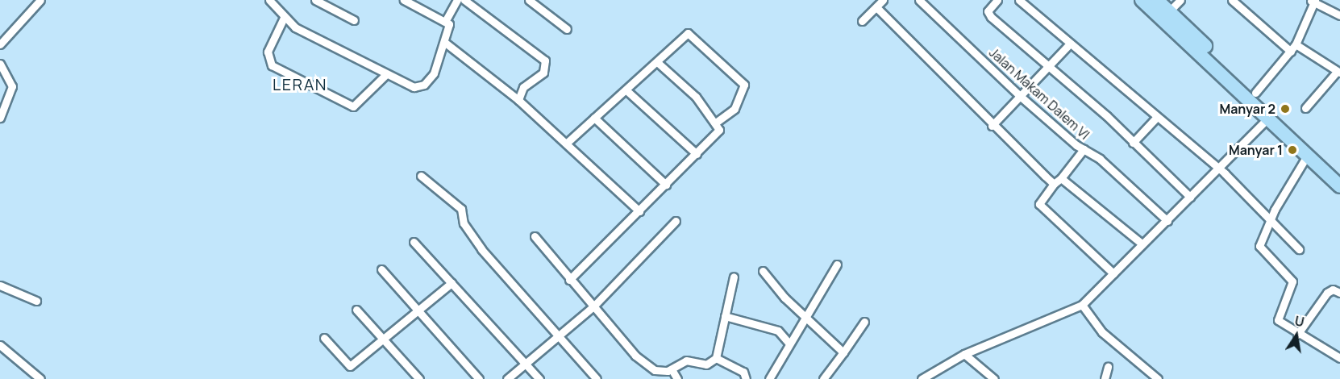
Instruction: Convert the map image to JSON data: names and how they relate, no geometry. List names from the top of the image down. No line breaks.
{"streets":{"street":["Jalan Makam Dalem VI"]},"districts":["LERAN"],"places":["Manyar 2","Manyar 1"],"north":"top"}
